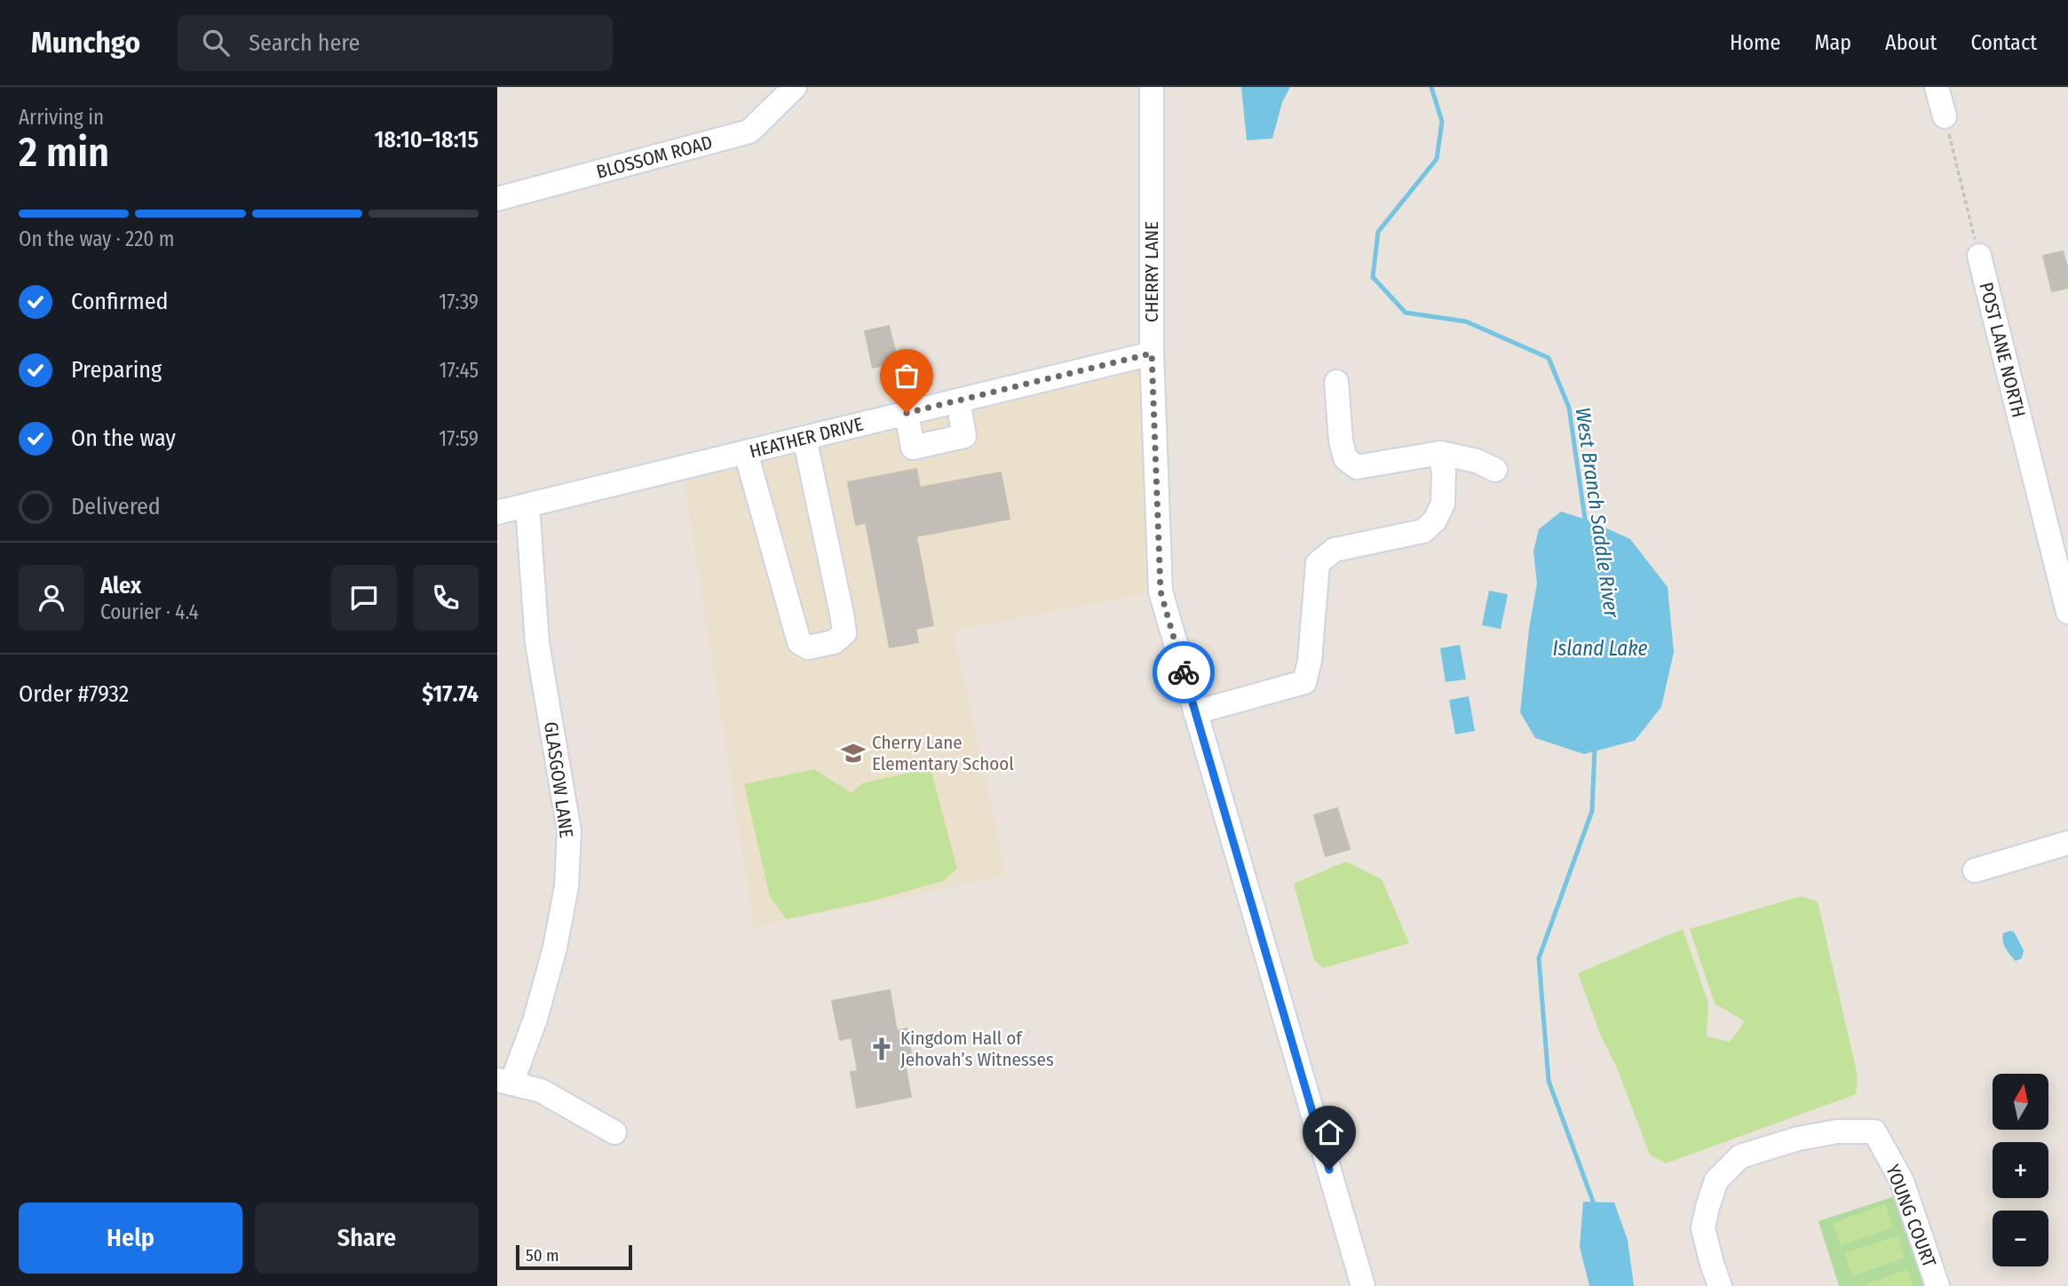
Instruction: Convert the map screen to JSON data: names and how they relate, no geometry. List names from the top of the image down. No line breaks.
{"streets":{"street":["BLOSSOM ROAD","CHERRY LANE","POST LANE NORTH","HEATHER DRIVE","GLASGOW LANE","YOUNG COURT"]},"crossings":[["CHERRY LANE","HEATHER DRIVE"],["HEATHER DRIVE","GLASGOW LANE"]],"water":["West Branch Saddle River","Island Lake"],"places":{"school or university":["Cherry Lane Elementary School"],"church":["Kingdom Hall of Jehovah’s Witnesses"]},"scale_bar":"50 m","north":"top","page":{"header":"Munchgo","search":"Search here","nav":["Home","Map","About","Contact"],"heading":["2 min","Arriving in","18:10–18:15"],"panel":["Alex","Courier · 4.4","Order #7932","$17.74"],"bar":"On the way · 220 m","list":[["Confirmed","17:39"],["Preparing","17:45"],["On the way","17:59"],"Delivered"],"map_buttons":["+","−"],"buttons":["Help","Share"],"scale":"50 m"}}
